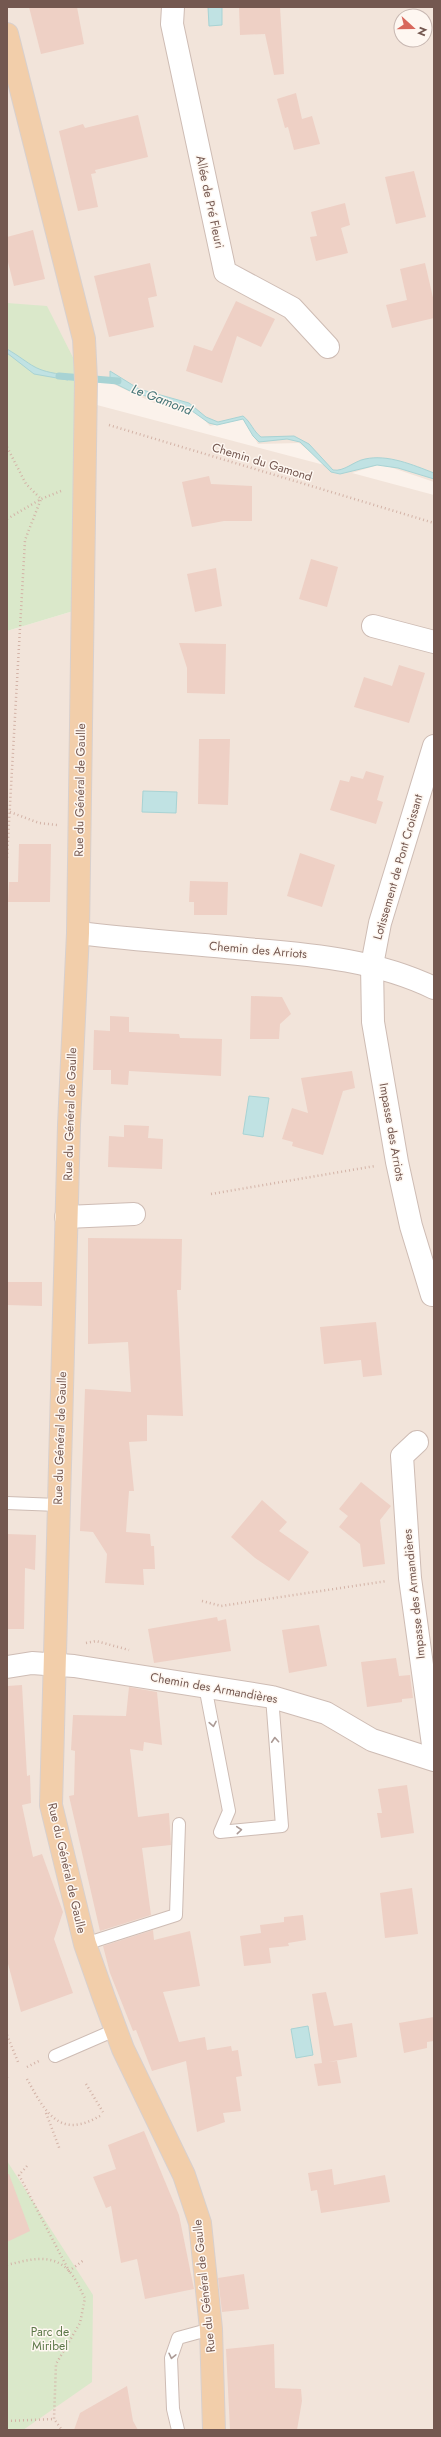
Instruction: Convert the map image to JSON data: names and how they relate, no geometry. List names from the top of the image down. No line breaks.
{"streets":{"main road":["Rue du Général de Gaulle"],"street":["Allée de Pré Fleuri","Lotissement de Pont Croissant","Chemin des Arriots","Impasse des Arriots","Impasse des Armandières","Chemin des Armandières"],"path":["Chemin du Gamond"]},"crossings":[["Chemin du Gamond","Rue du Général de Gaulle"],["Rue du Général de Gaulle","Chemin des Arriots"],["Rue du Général de Gaulle","Chemin des Armandières"],["Lotissement de Pont Croissant","Chemin des Arriots"],["Lotissement de Pont Croissant","Impasse des Arriots"],["Chemin des Arriots","Impasse des Arriots"]],"water":["Le Gamond"],"parks":["Parc de Miribel"],"north":"right"}
